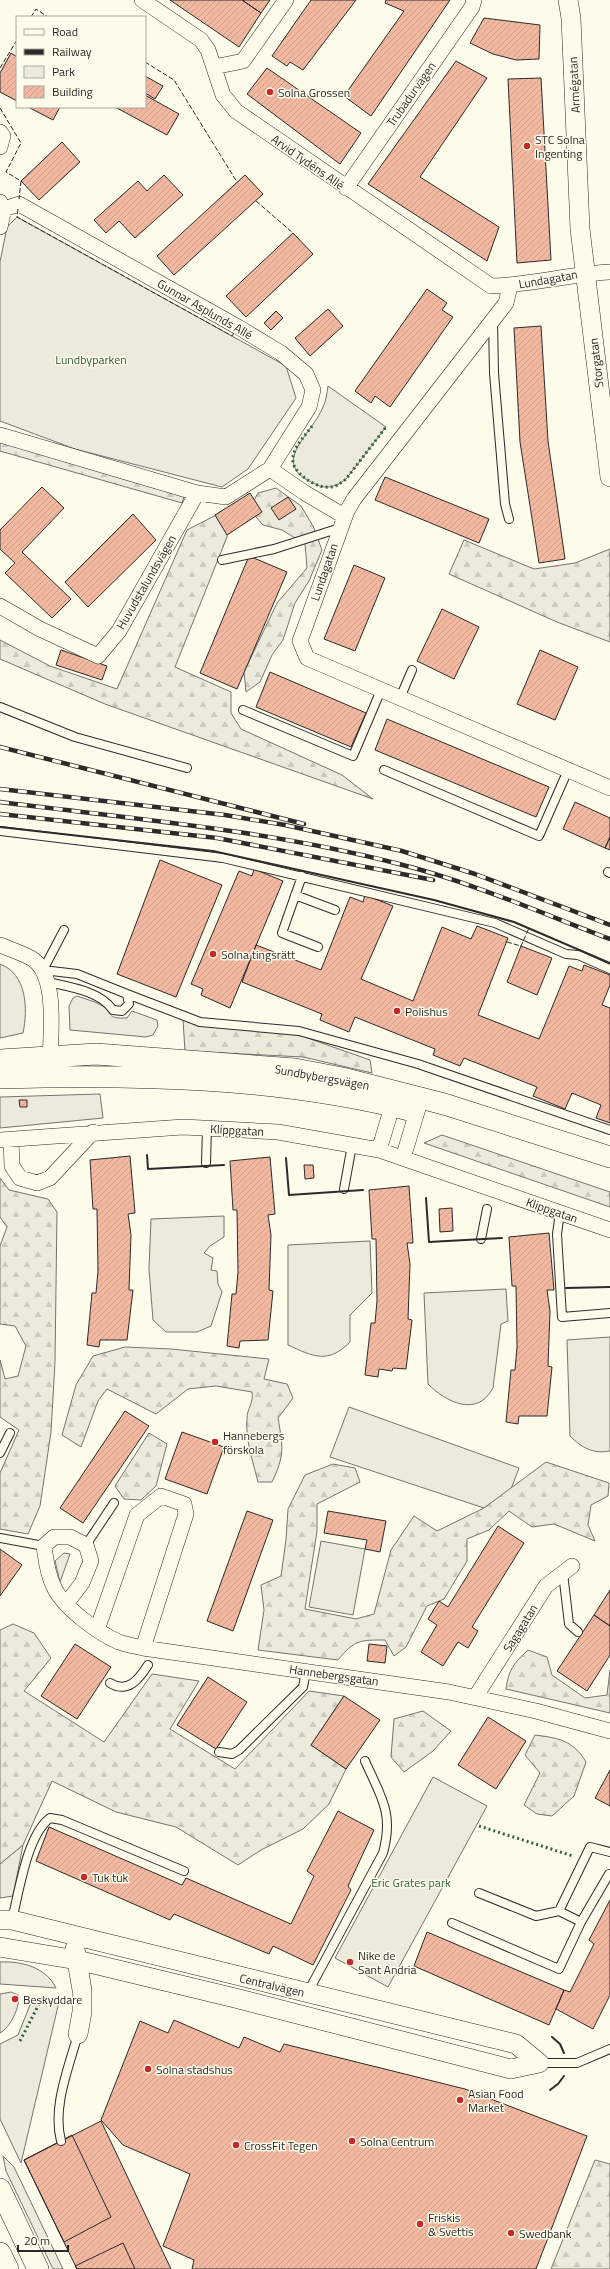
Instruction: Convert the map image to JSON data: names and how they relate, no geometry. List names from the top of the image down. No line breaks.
{"streets":{"main road":["Sundbybergsvägen"],"street":["Armégatan","Trubadurvägen","Arvid Tydéns Allé","Lundagatan","Gunnar Asplunds Allé","Storgatan","Huvudstalundsvägen","Klippgatan","Sagagatan","Hannebergsgatan","Centralvägen"]},"crossings":[["Armégatan","Lundagatan"],["Armégatan","Storgatan"],["Trubadurvägen","Arvid Tydéns Allé"],["Arvid Tydéns Allé","Lundagatan"],["Lundagatan","Storgatan"],["Gunnar Asplunds Allé","Huvudstalundsvägen"],["Sagagatan","Hannebergsgatan"]],"parks":["Lundbyparken","Eric Grates park"],"places":["Solna Grossen","STC Solna Ingenting","Solna tingsrätt","Polishus","Hannebergs förskola","Tuk tuk","Nike de Sant Andria","Beskyddare","Solna stadshus","Asian Food Market","Solna Centrum","CrossFit Tegen","Friskis & Svettis","Swedbank"],"legend":["Road","Railway","Park","Building"],"scale_bar":"20 m"}
